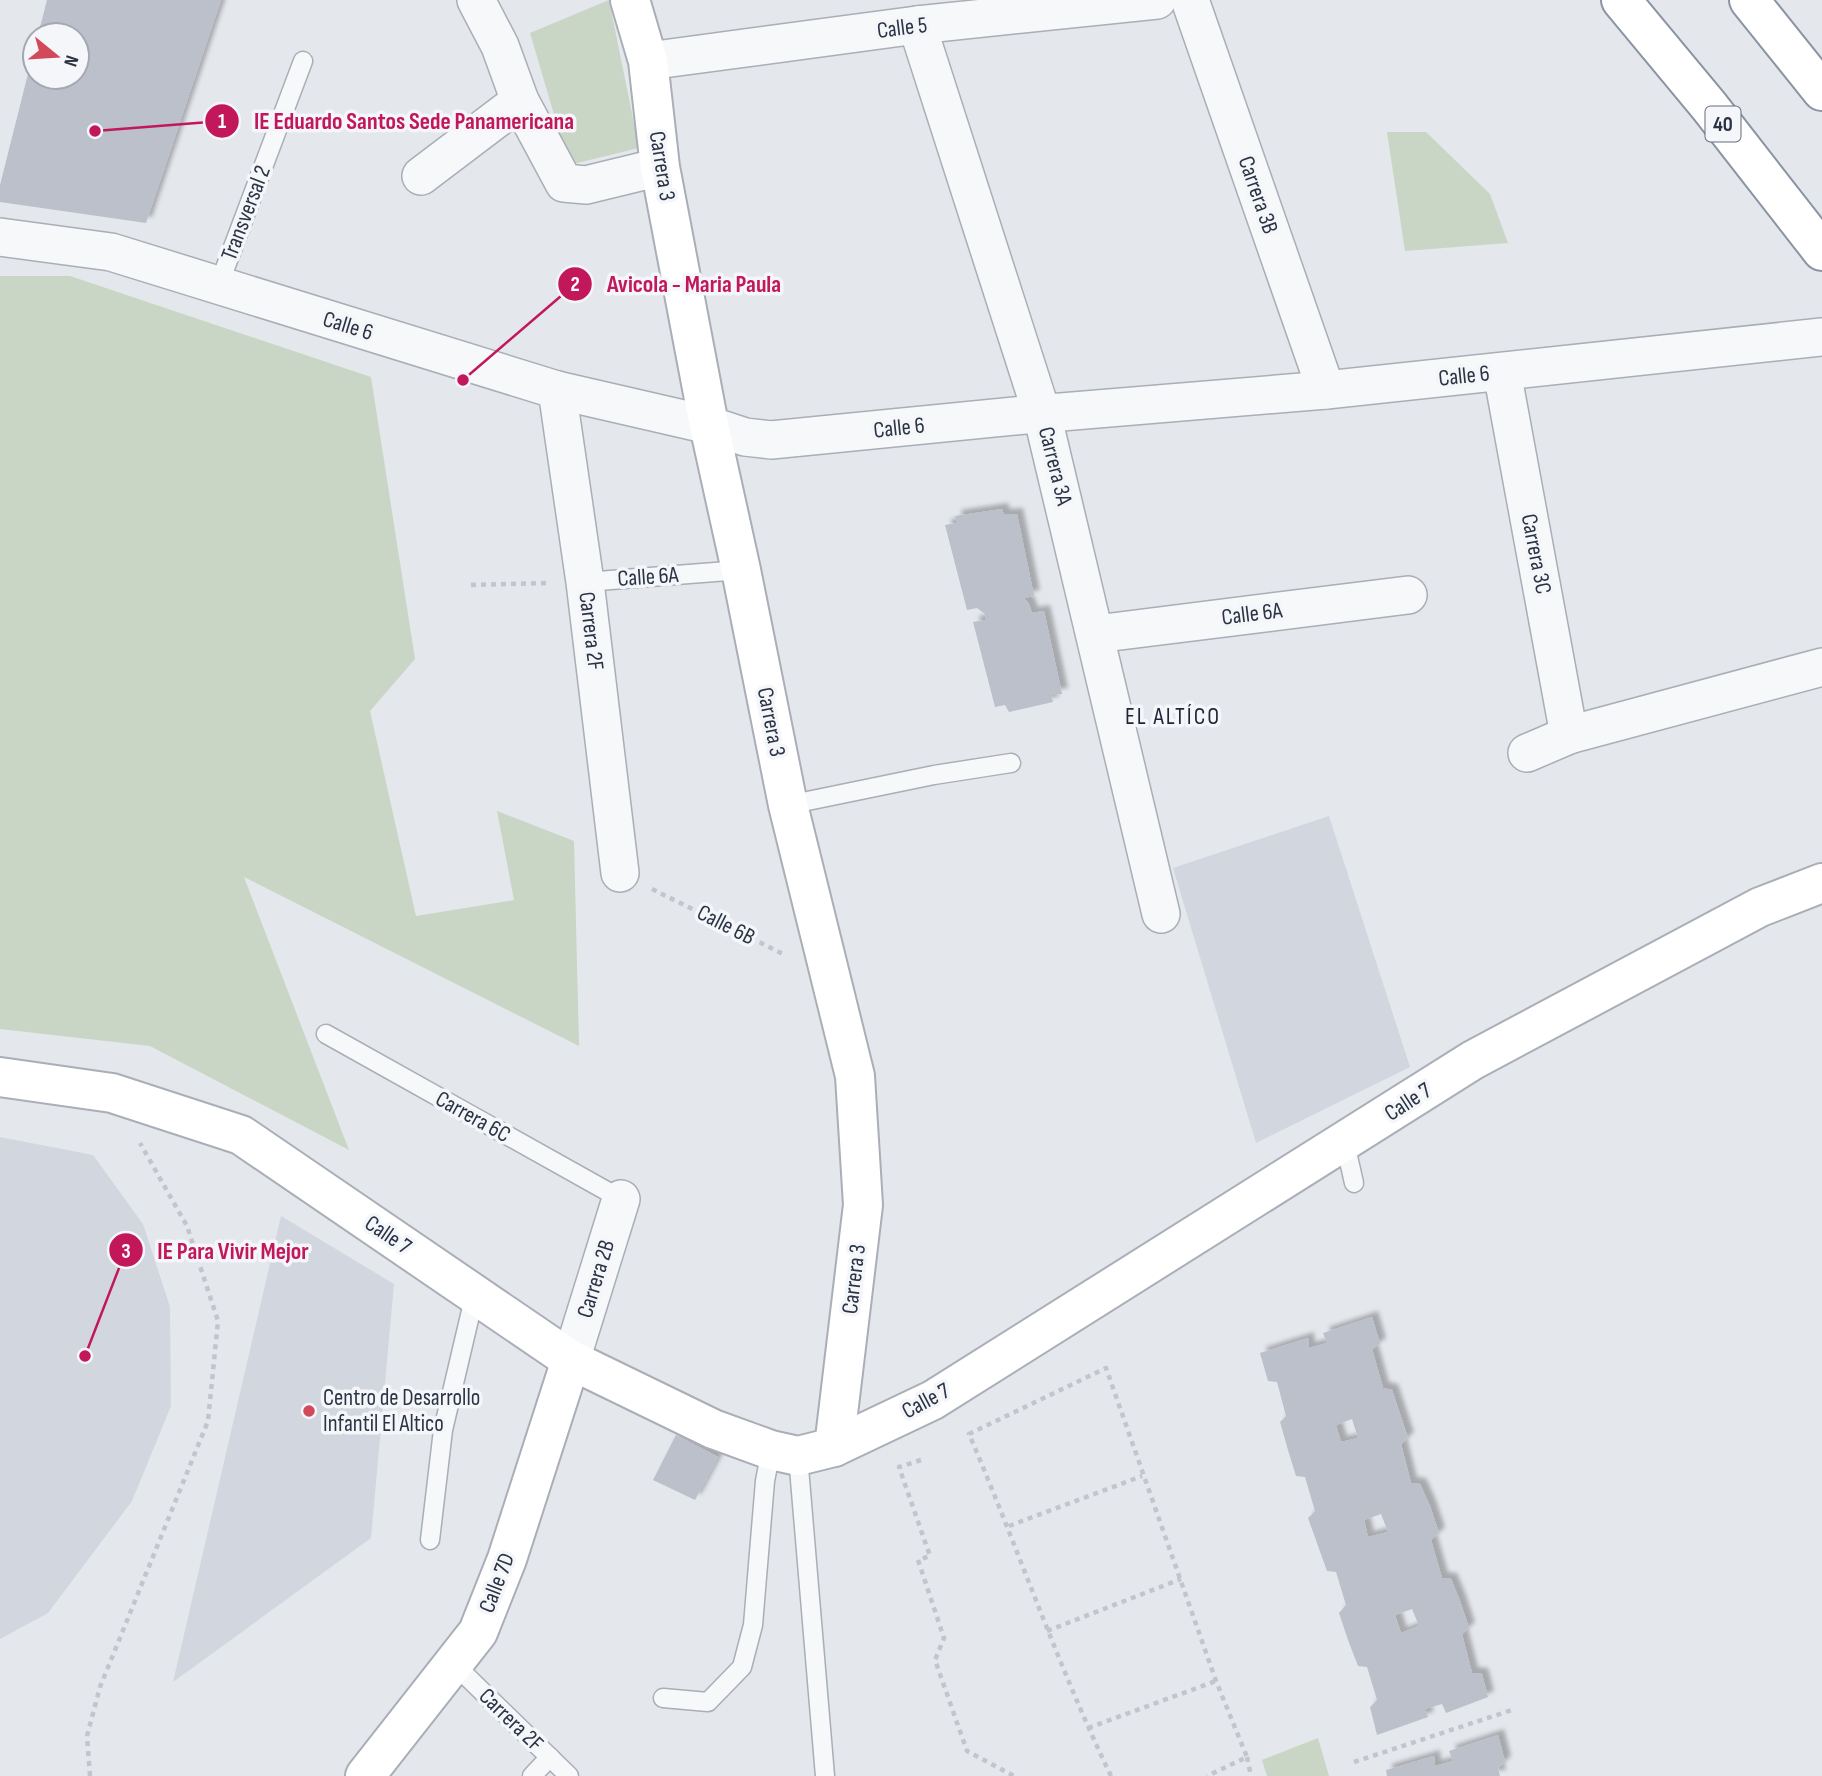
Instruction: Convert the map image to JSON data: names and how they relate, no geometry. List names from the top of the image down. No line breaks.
{"streets":{"main road":["40","Carrera 3","Calle 7","Calle 7D"],"street":["Calle 5","Carrera 3B","Calle 6","Carrera 3A","Carrera 3C","Calle 6A","Carrera 2F","Carrera 2B"],"lane":["Transversal 2","Carrera 6C"],"path":["Calle 6B"]},"crossings":[["Calle 5","Carrera 3"],["Calle 5","Carrera 3A"],["Carrera 3","Calle 6"],["Carrera 3","Calle 6A"],["Carrera 3","Calle 6B"],["Carrera 3","Calle 7"],["Carrera 3B","Calle 6"],["Transversal 2","Calle 6"],["Calle 6","Carrera 3A"],["Calle 6","Carrera 3C"],["Calle 6","Carrera 2F"],["Carrera 3A","Calle 6A"],["Calle 6A","Carrera 2F"],["Carrera 2F","Calle 6B"],["Carrera 2F","Calle 7D"],["Calle 7","Carrera 2B"],["Calle 7","Calle 7D"],["Carrera 6C","Carrera 2B"],["Carrera 2B","Calle 7D"]],"districts":["EL ALTÍCO"],"places":["IE Eduardo Santos Sede Panamericana","Avicola - Maria Paula","IE Para Vivir Mejor","Centro de Desarrollo Infantil El Altico"],"north":"right"}
